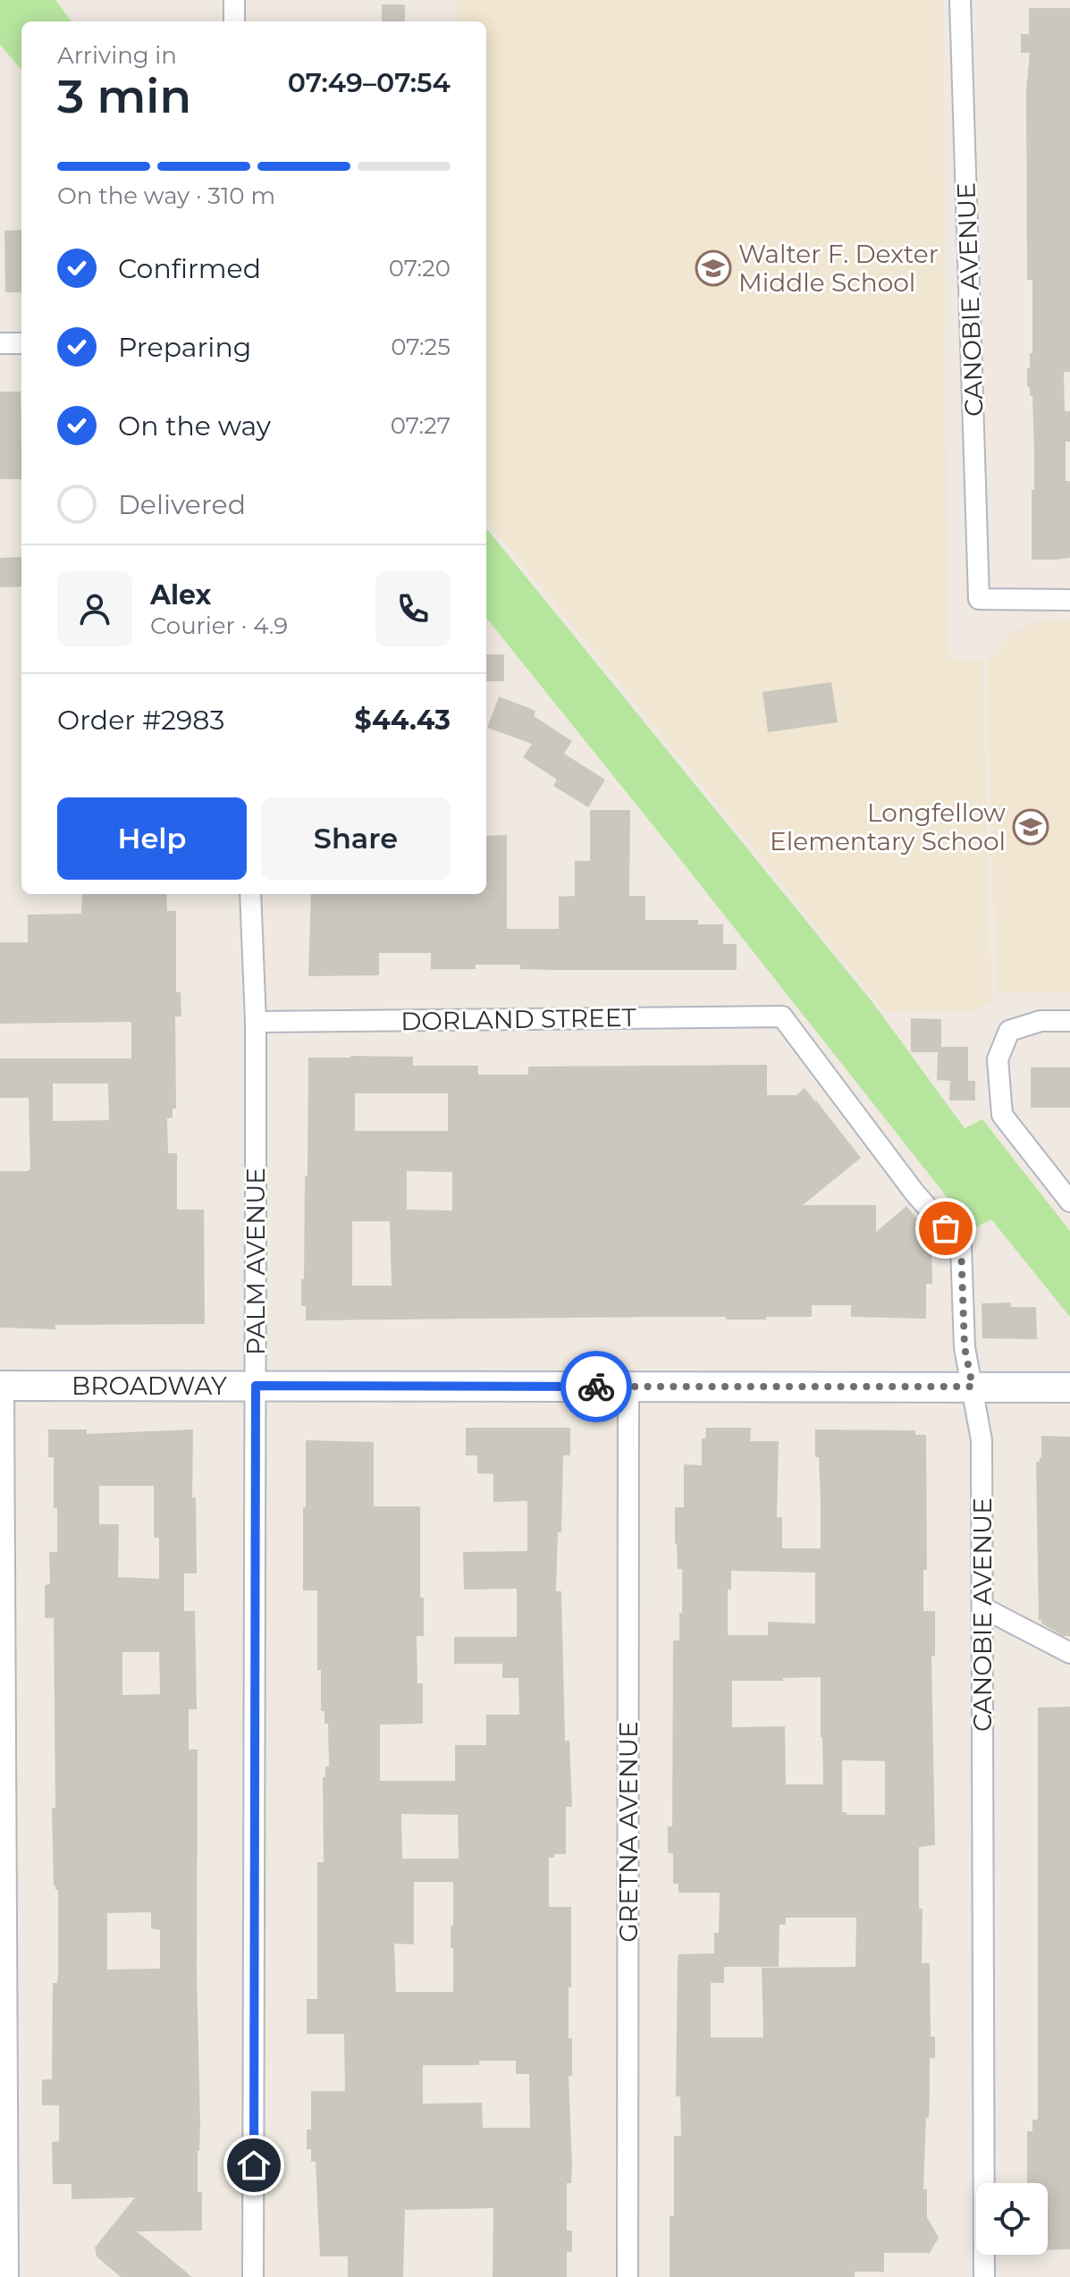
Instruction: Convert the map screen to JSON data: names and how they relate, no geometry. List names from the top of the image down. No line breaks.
{"streets":{"street":["CANOBIE AVENUE","DORLAND STREET","PALM AVENUE","BROADWAY","GRETNA AVENUE"]},"crossings":[["CANOBIE AVENUE","DORLAND STREET"],["CANOBIE AVENUE","BROADWAY"],["DORLAND STREET","PALM AVENUE"],["PALM AVENUE","BROADWAY"],["BROADWAY","GRETNA AVENUE"]],"places":{"school or university":["Walter F. Dexter Middle School","Longfellow Elementary School"]},"page":{"heading":["3 min","Arriving in","07:49–07:54"],"panel":["Alex","Courier · 4.9","Order #2983","$44.43"],"bar":"On the way · 310 m","list":[["Confirmed","07:20"],["Preparing","07:25"],["On the way","07:27"],"Delivered"],"buttons":["Help","Share"]}}
